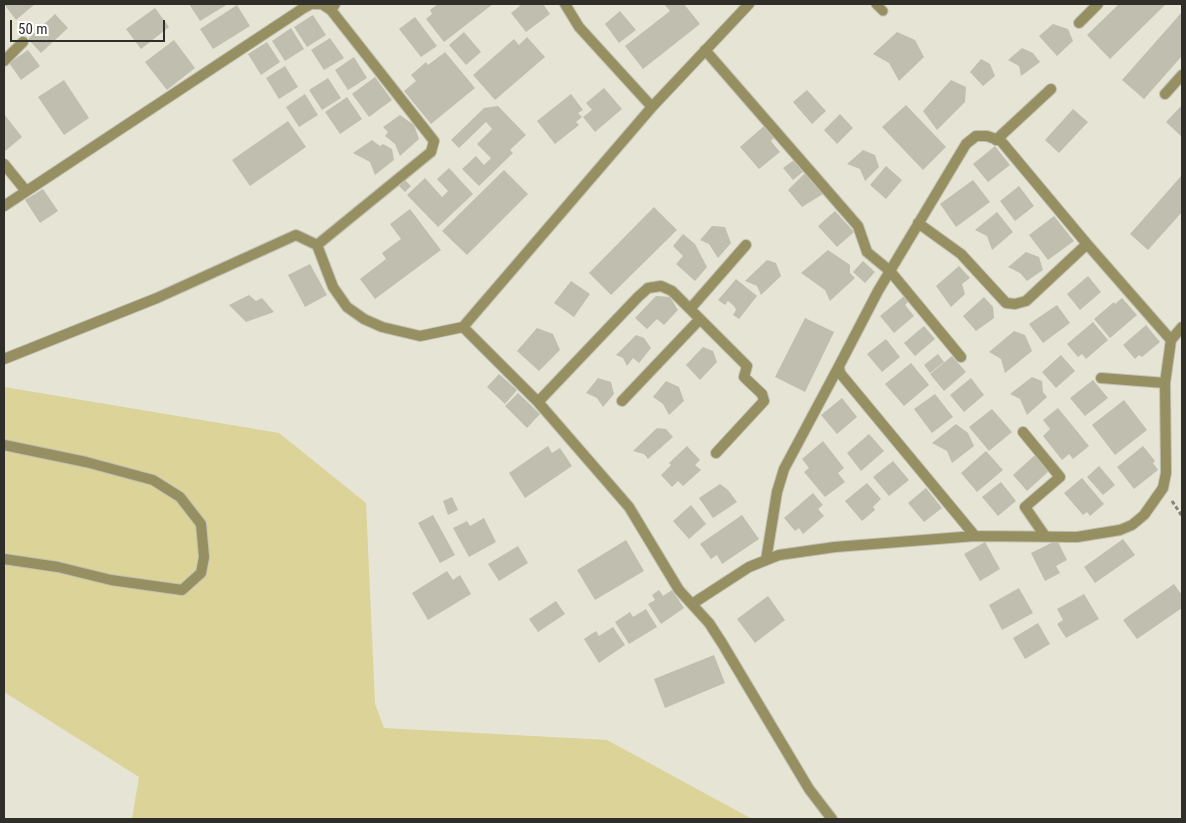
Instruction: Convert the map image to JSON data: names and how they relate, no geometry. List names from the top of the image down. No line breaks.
{"scale_bar":"50 m"}
